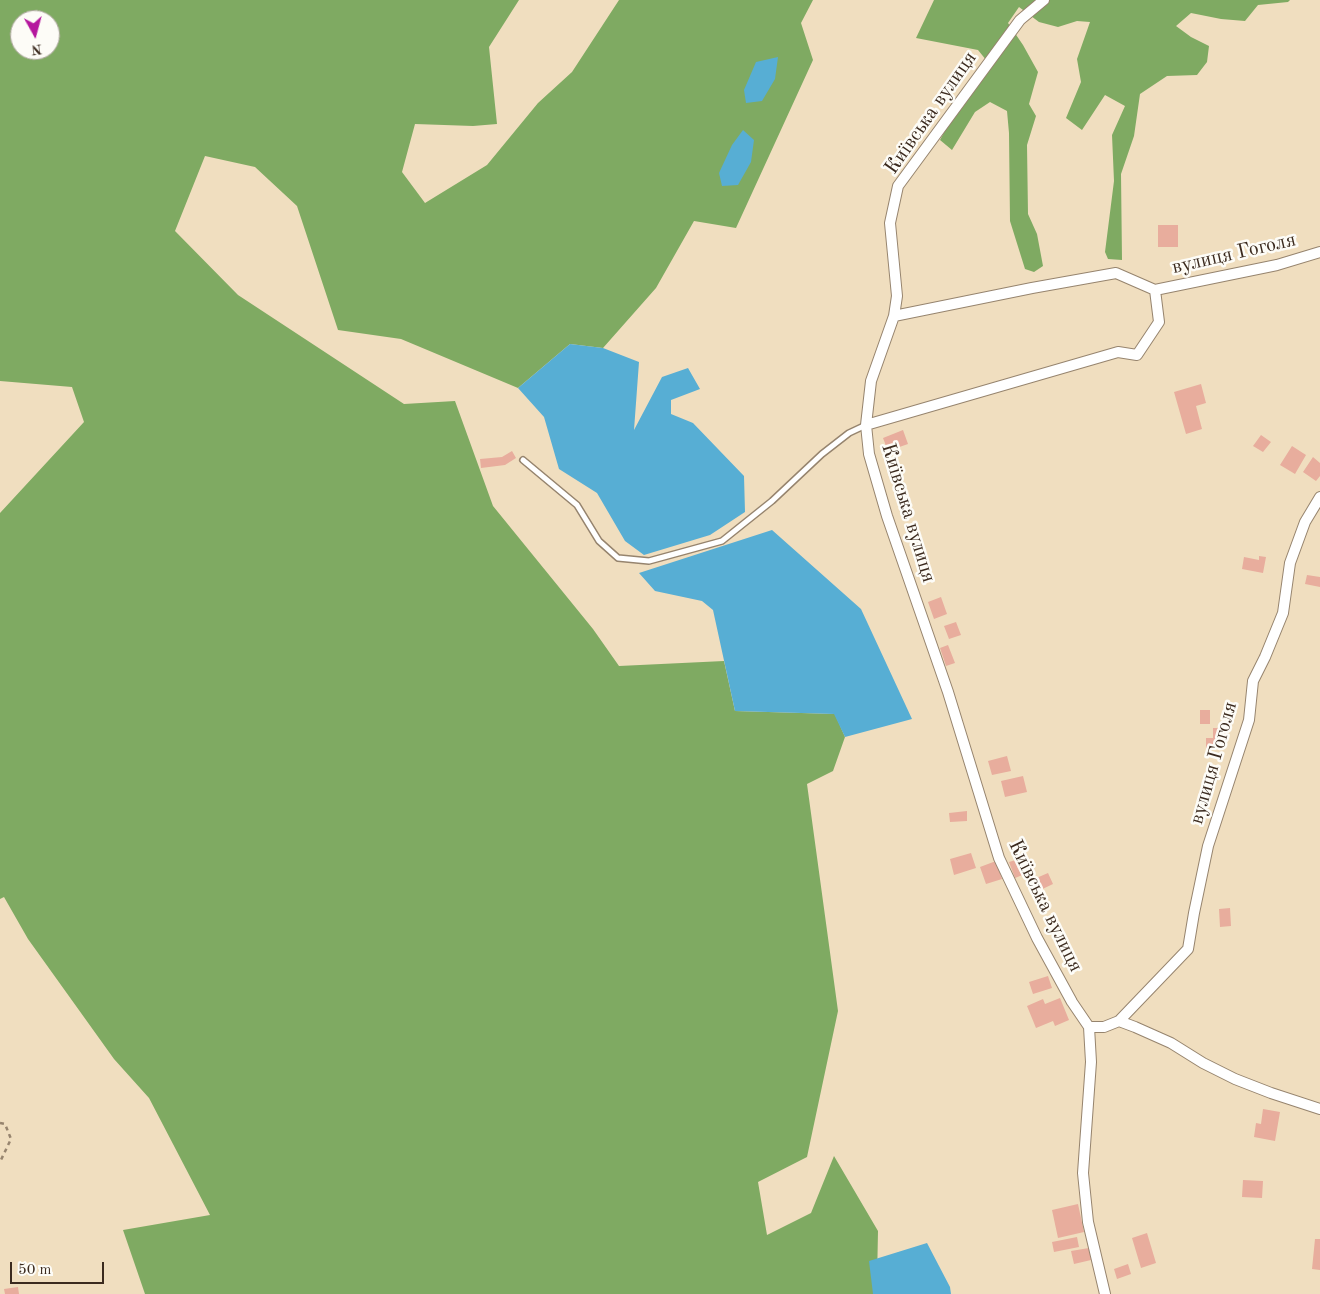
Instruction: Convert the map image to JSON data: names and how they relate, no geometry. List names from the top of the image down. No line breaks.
{"streets":{"street":["Київська вулиця","вулиця Гоголя"]},"scale_bar":"50 m","north":"bottom"}
